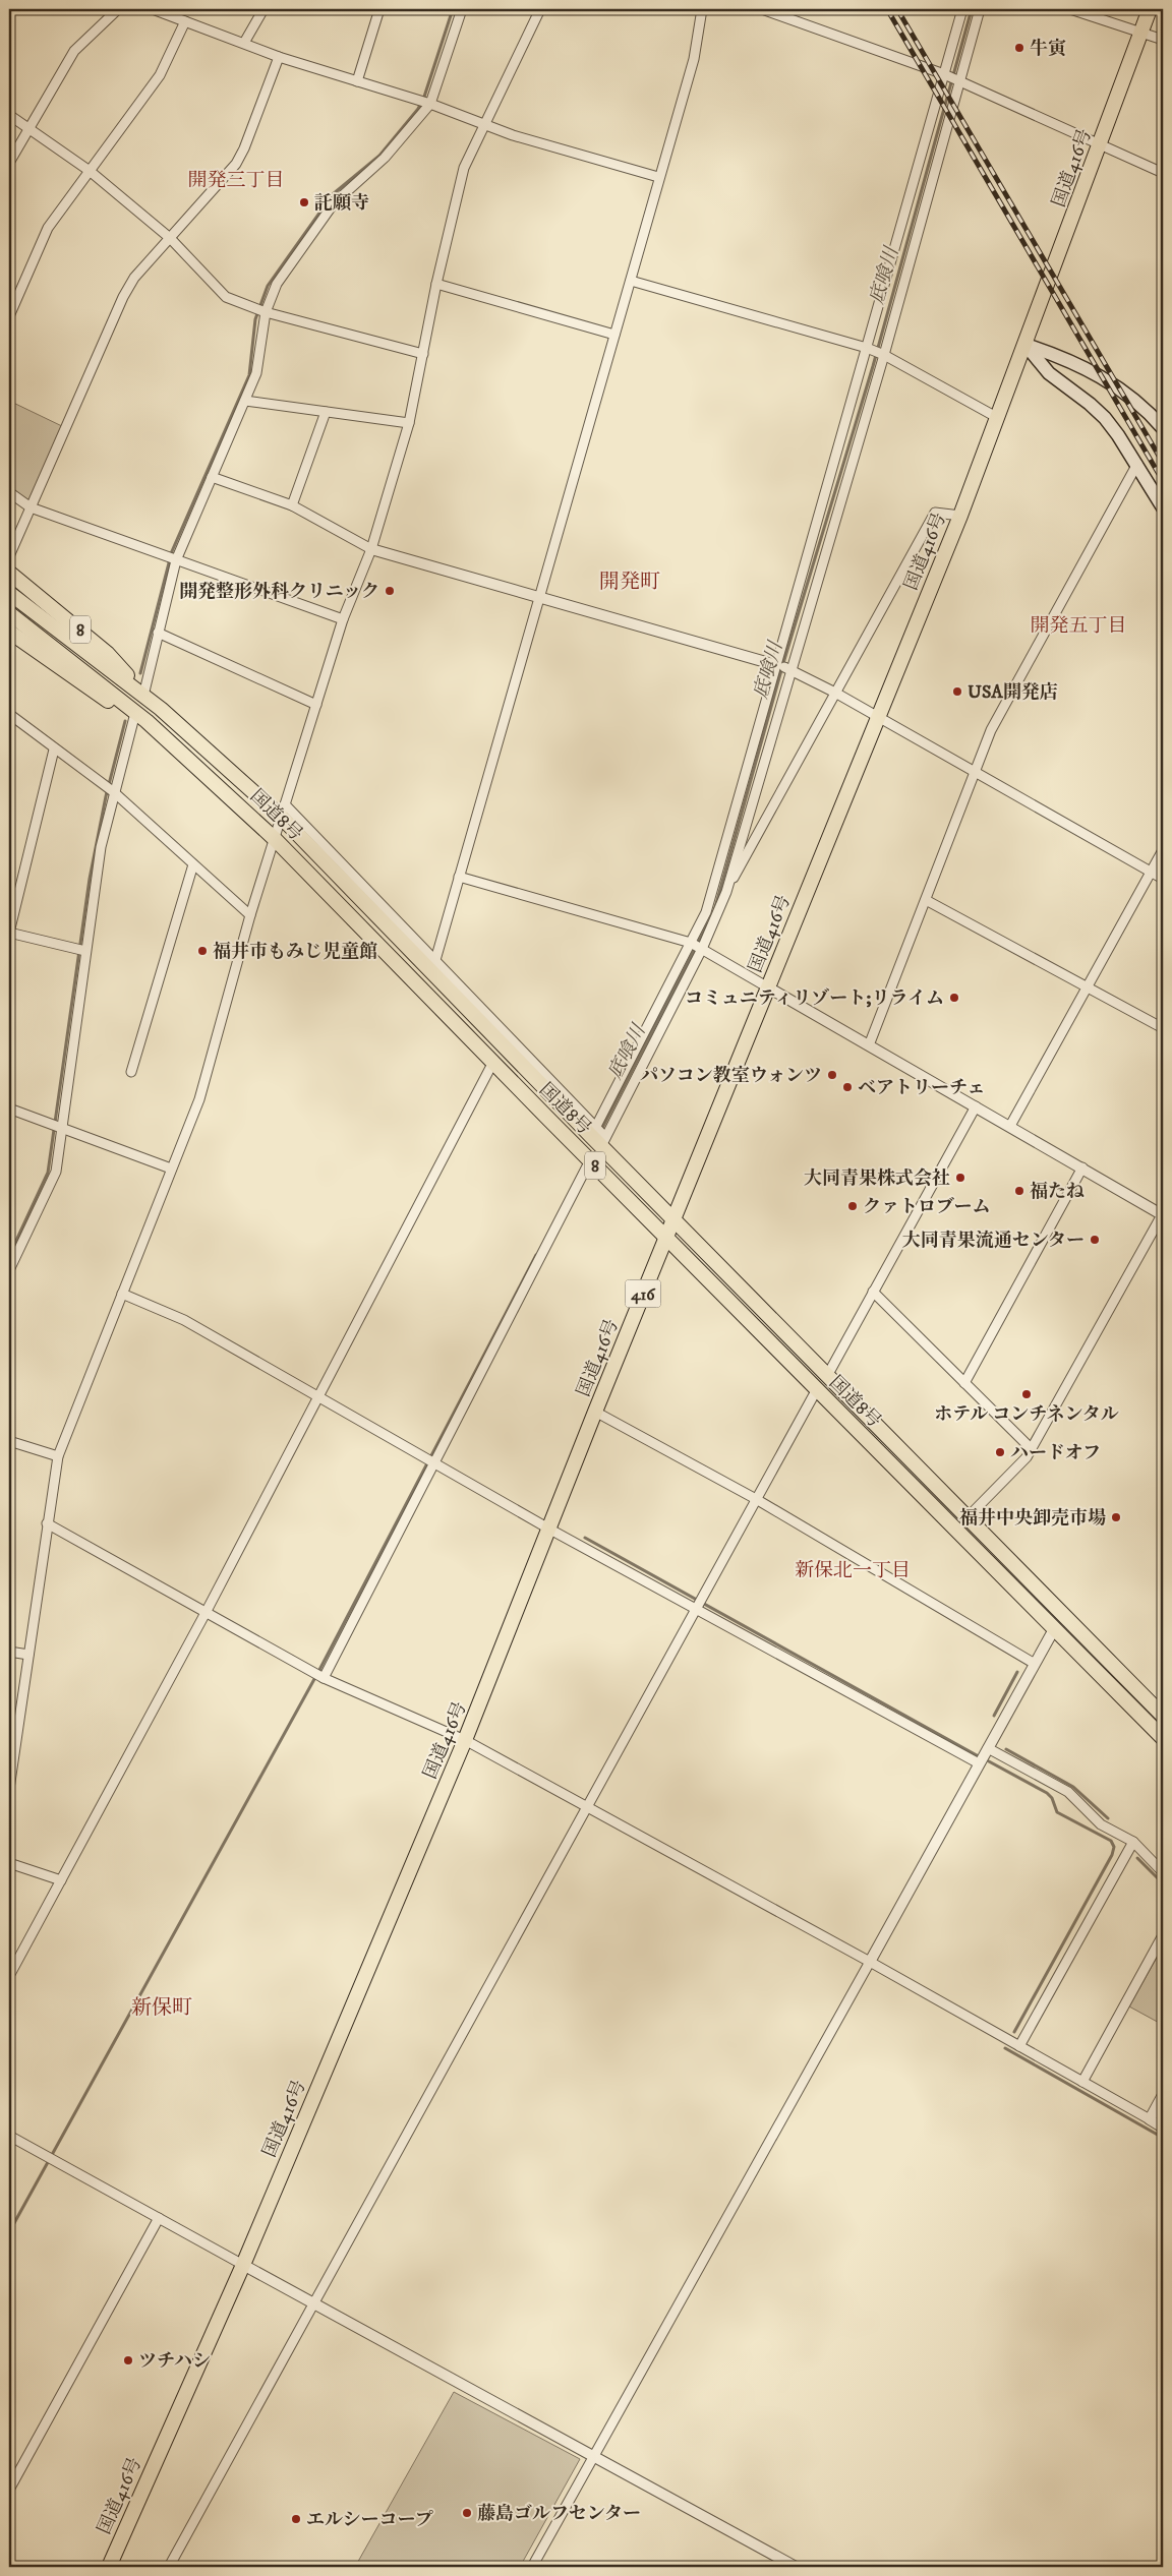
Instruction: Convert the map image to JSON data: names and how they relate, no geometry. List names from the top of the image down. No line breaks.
{"streets":{"highway":["国道416号","8","国道8号","416"]},"crossings":[["国道416号","国道8号"],["8","国道8号"]],"districts":["開発三丁目","開発町","開発五丁目","新保北一丁目","新保町"],"water":["底喰川"],"places":["牛寅","託願寺","開発整形外科クリニック","USA開発店","福井市もみじ児童館","コミュニティリゾート;リライム","パソコン教室ウォンツ","ベアトリーチェ","大同青果株式会社","福たね","クァトロブーム","大同青果流通センター","ホテル コンチネンタル","ハードオフ","福井中央卸売市場","ツチハシ","藤島ゴルフセンター","エルシーコープ"]}
